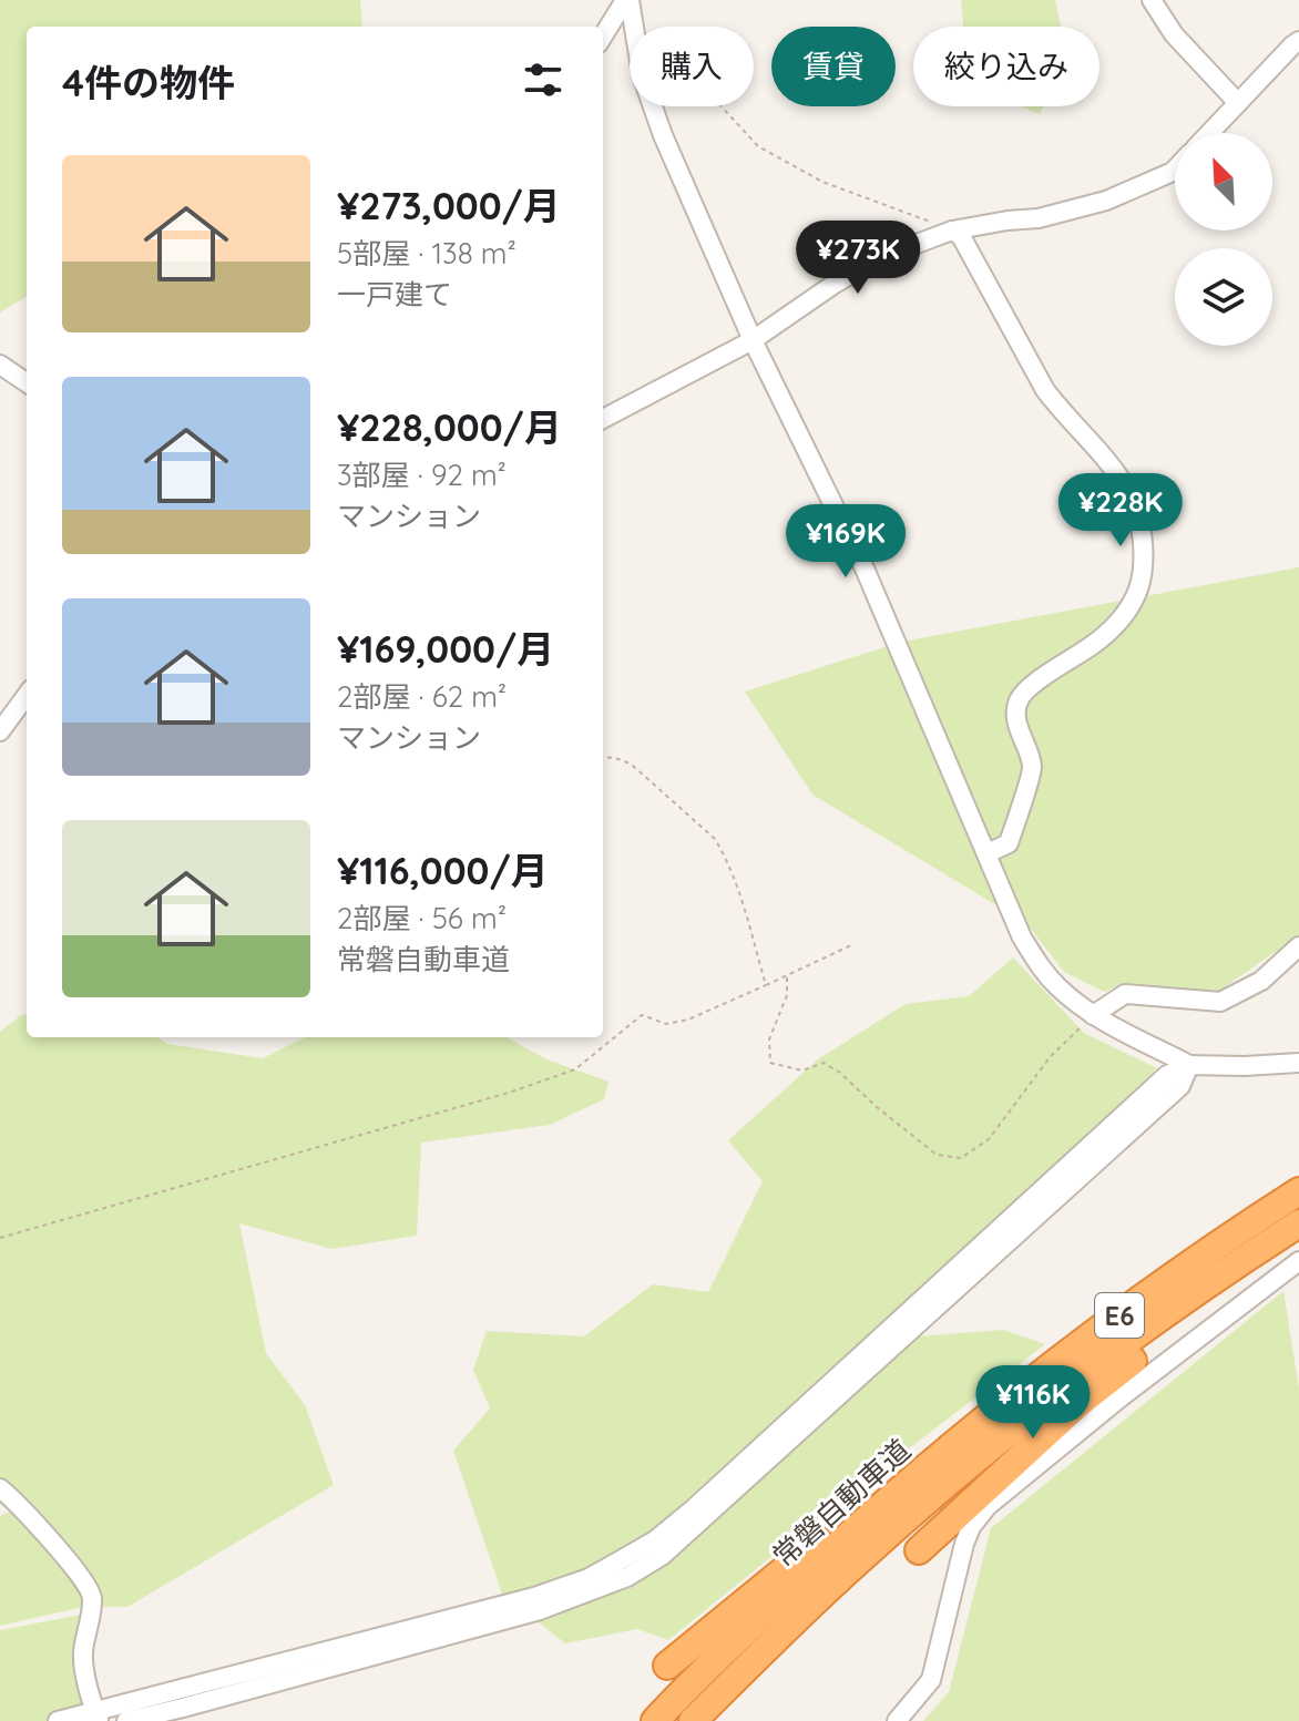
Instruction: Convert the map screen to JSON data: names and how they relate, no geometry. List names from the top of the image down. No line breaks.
{"streets":{"highway":["E6","常磐自動車道"]},"north":"top left","page":{"chip":["購入","賃貸","絞り込み"],"heading":"4件の物件","list":[{"name":"¥273,000/月","note":"5部屋 · 138 m² · 一戸建て"},{"name":"¥228,000/月","note":"3部屋 · 92 m² · マンション"},{"name":"¥169,000/月","note":"2部屋 · 62 m² · マンション"},{"name":"¥116,000/月","note":"2部屋 · 56 m² · 常磐自動車道"}],"price":["¥273K","¥228K","¥169K","¥116K"]}}
